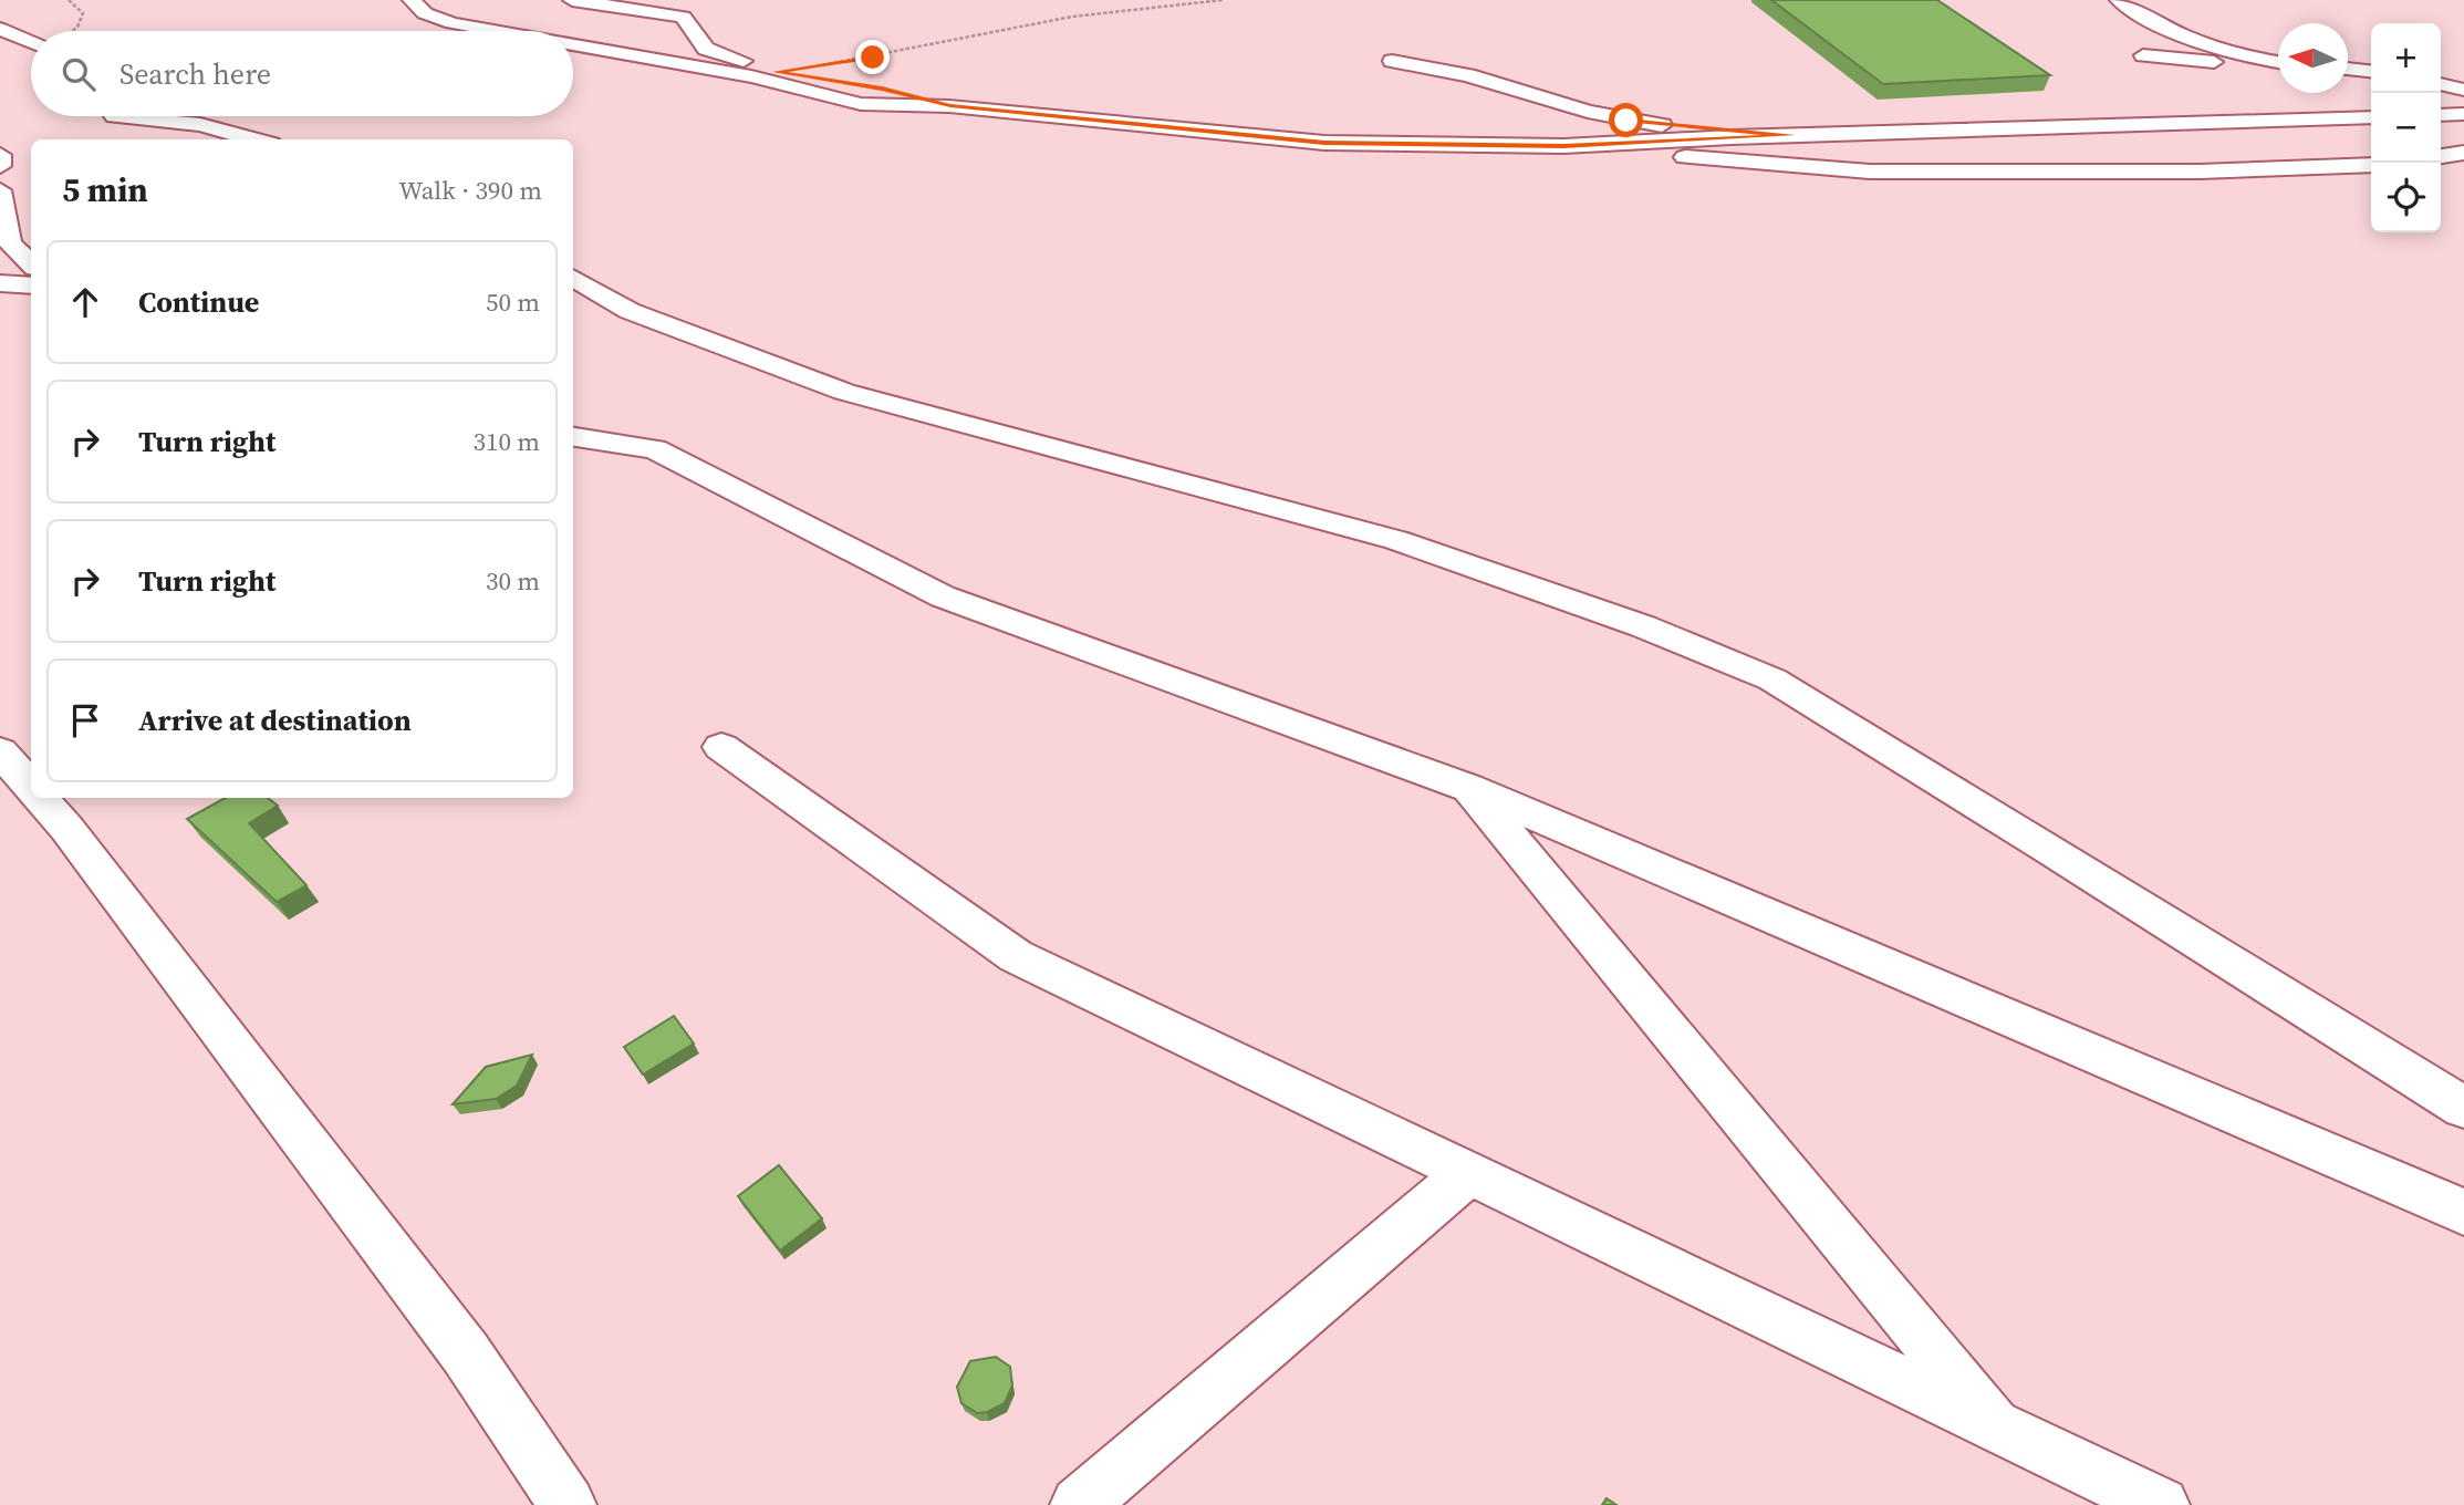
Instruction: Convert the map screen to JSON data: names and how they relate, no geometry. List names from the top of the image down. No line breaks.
{"north":"left","page":{"map_buttons":["+","−"],"search":"Search here","heading":["5 min","Walk · 390 m"],"list":[["Continue","50 m"],["Turn right","310 m"],["Turn right","30 m"],"Arrive at destination"]}}
